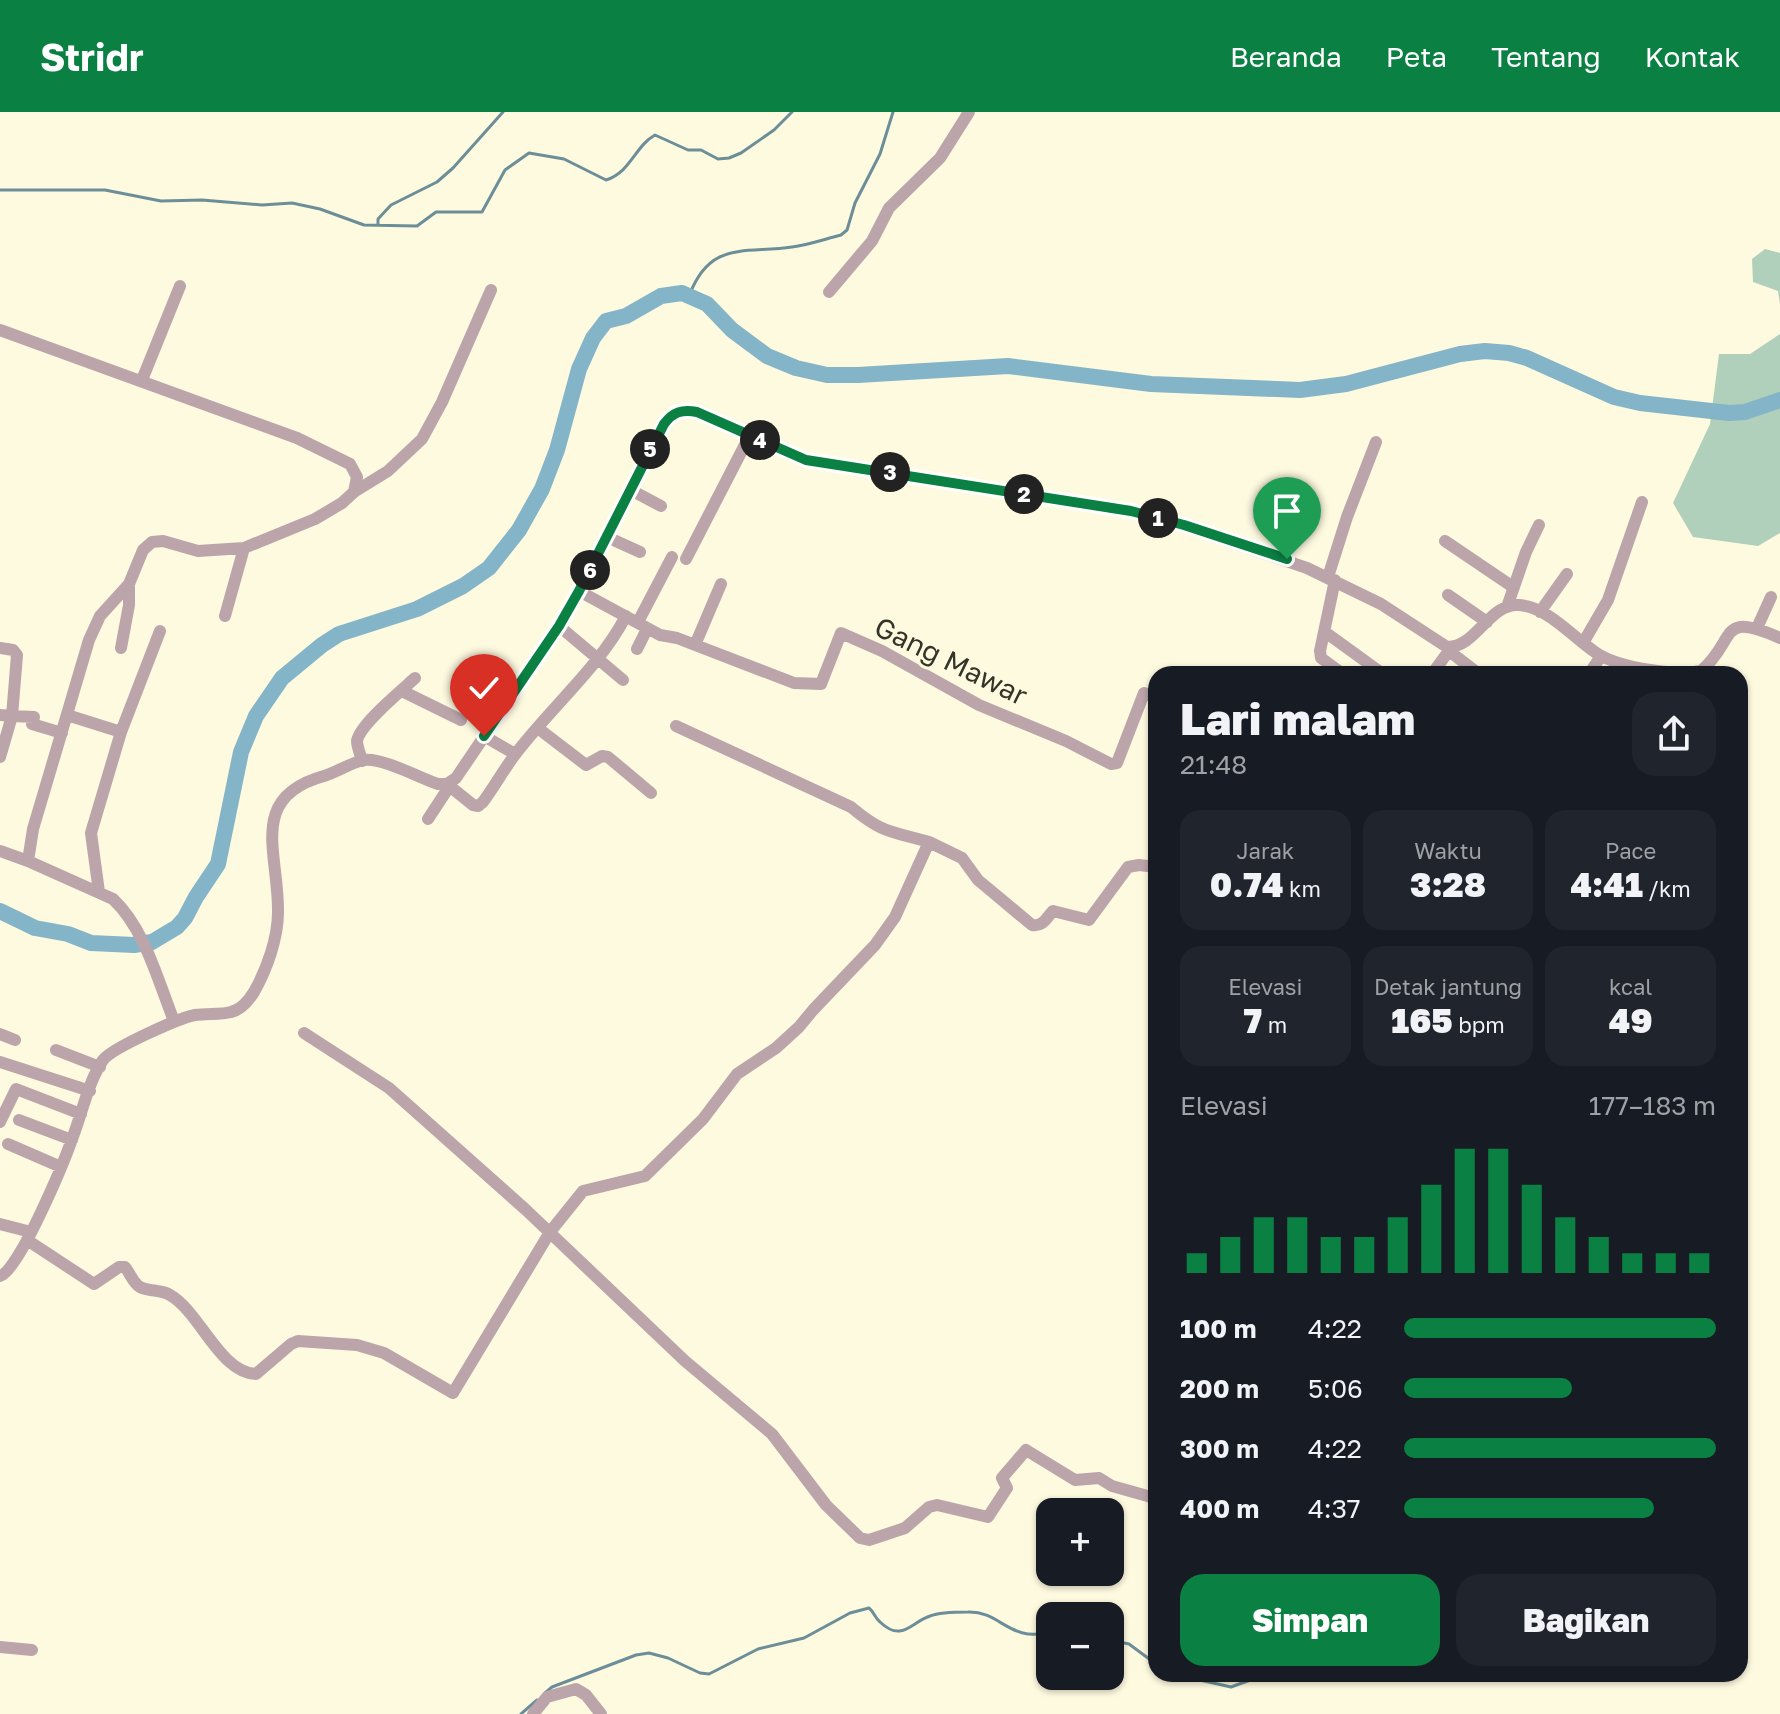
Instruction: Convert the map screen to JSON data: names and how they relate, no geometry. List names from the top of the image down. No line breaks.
{"streets":{"street":["Gang Mawar"]},"page":{"header":"Stridr","nav":["Beranda","Peta","Tentang","Kontak"],"pins":["4","5","3","2","1","6"],"heading":["Lari malam","21:48"],"stats":[["Jarak","0.74 km"],["Waktu","3:28"],["Pace","4:41 /km"],["Elevasi","7 m"],["Detak jantung","165 bpm"],["kcal","49"]],"chart":["Elevasi","177–183 m"],"list":[{"name":"100 m","note":"4:22"},{"name":"200 m","note":"5:06"},{"name":"300 m","note":"4:22"},{"name":"400 m","note":"4:37"}],"map_buttons":["+","−"],"buttons":["Simpan","Bagikan"]}}
